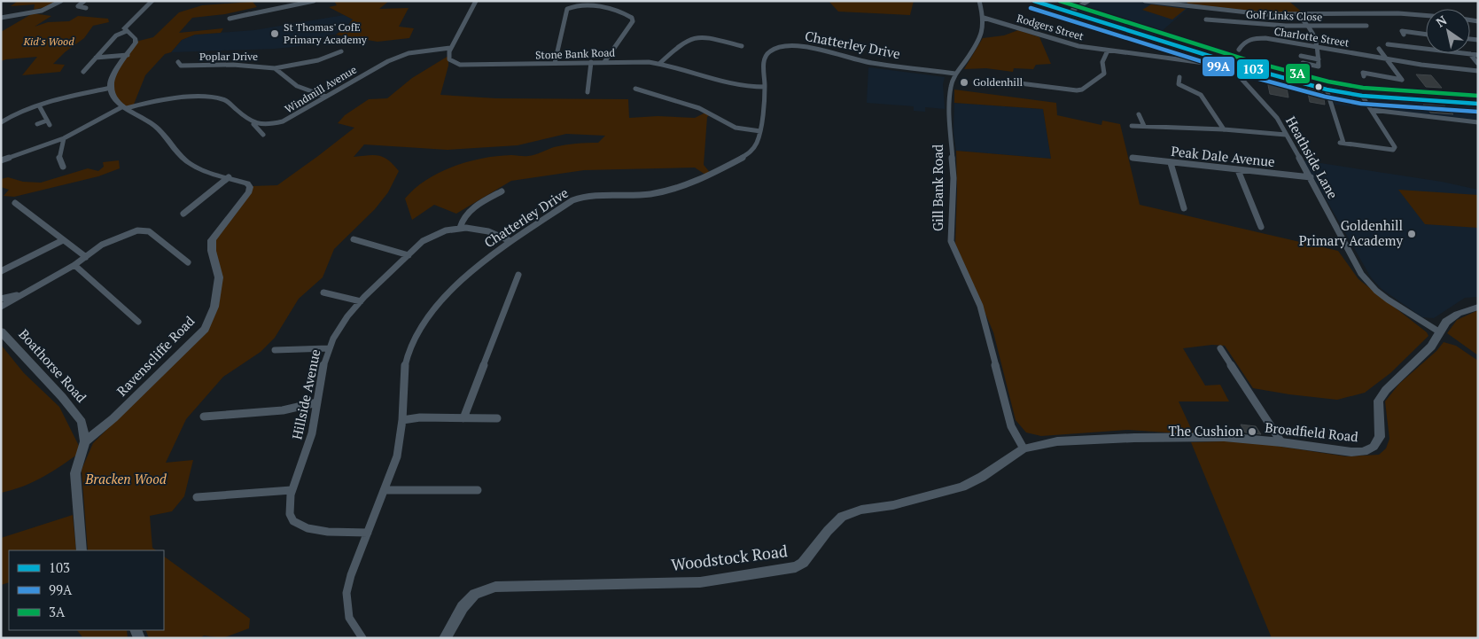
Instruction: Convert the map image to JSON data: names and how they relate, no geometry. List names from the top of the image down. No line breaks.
{"streets":{"street":["Golf Links Close","Rodgers Street","Charlotte Street","Chatterley Drive","Stone Bank Road","Poplar Drive","Windmill Avenue","Peak Dale Avenue","Heathside Lane","Gill Bank Road","Ravenscliffe Road","Boathorse Road","Hillside Avenue","Broadfield Road","Woodstock Road"]},"crossings":[["Chatterley Drive","Stone Bank Road"],["Chatterley Drive","Gill Bank Road"],["Chatterley Drive","Hillside Avenue"],["Stone Bank Road","Windmill Avenue"],["Poplar Drive","Windmill Avenue"],["Peak Dale Avenue","Heathside Lane"],["Heathside Lane","Broadfield Road"],["Gill Bank Road","Woodstock Road"],["Ravenscliffe Road","Boathorse Road"],["Broadfield Road","Woodstock Road"]],"parks":["Kid's Wood","Bracken Wood"],"places":["St Thomas' CofE Primary Academy","Goldenhill","Goldenhill Primary Academy","The Cushion"],"lines":["transit line 103","transit line 3A","transit line 99A"],"legend":["103","99A","3A"],"north":"top left"}
